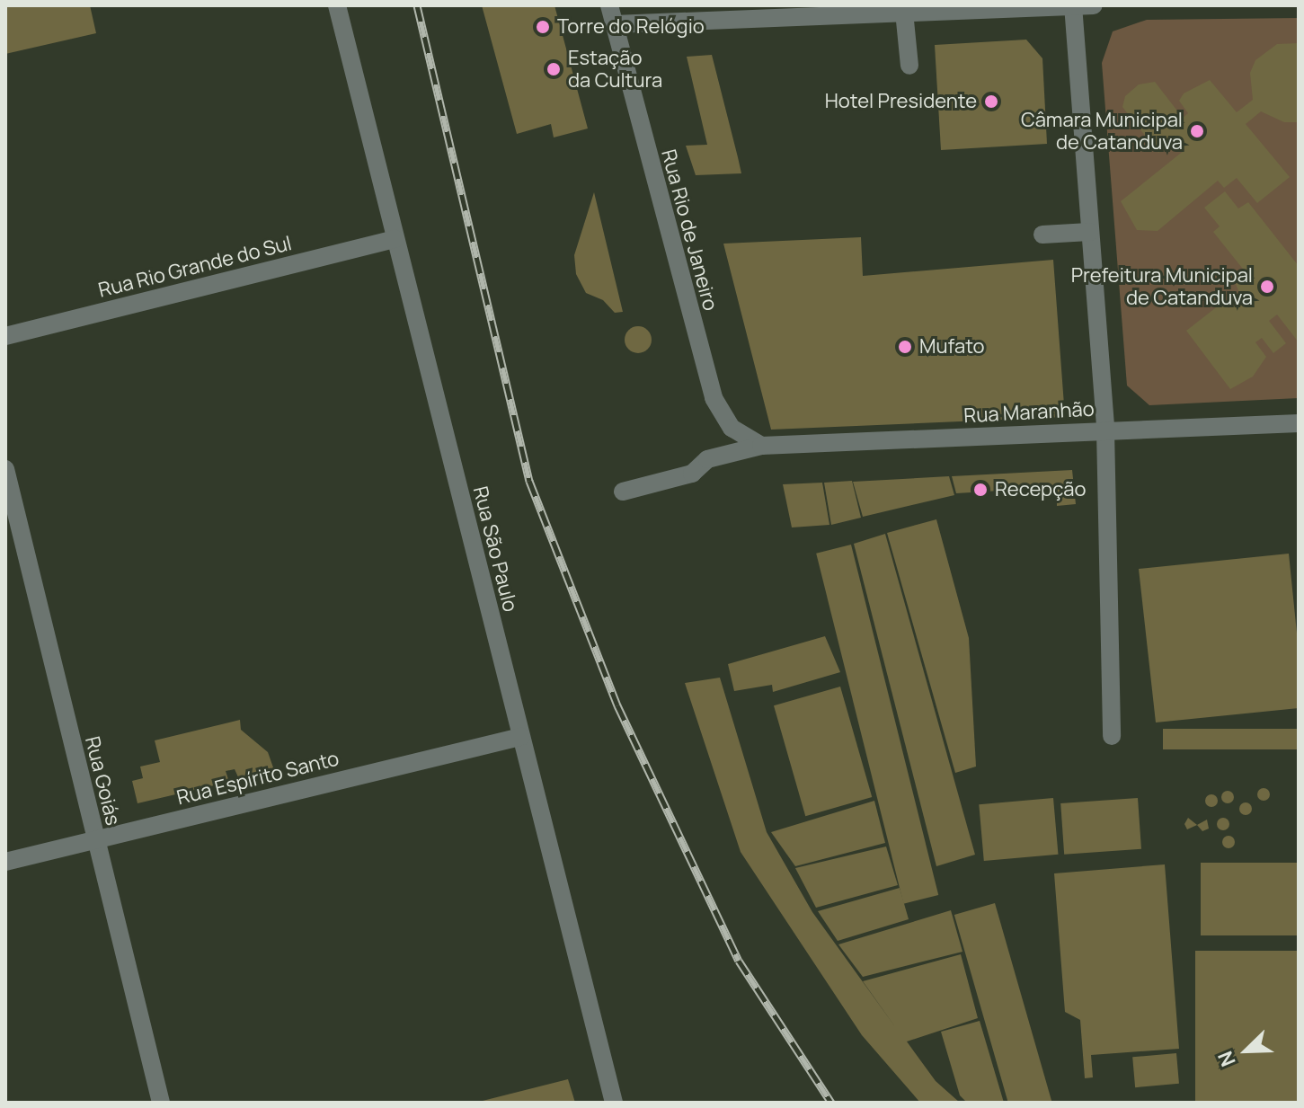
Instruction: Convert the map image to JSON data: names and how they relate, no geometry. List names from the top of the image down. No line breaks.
{"streets":{"street":["Rua Rio de Janeiro","Rua Rio Grande do Sul","Rua Maranhão","Rua São Paulo","Rua Espírito Santo","Rua Goiás"]},"crossings":[["Rua Rio de Janeiro","Rua Maranhão"],["Rua Rio Grande do Sul","Rua São Paulo"],["Rua São Paulo","Rua Espírito Santo"],["Rua Espírito Santo","Rua Goiás"]],"places":["Torre do Relógio","Estação da Cultura","Hotel Presidente","Câmara Municipal de Catanduva","Prefeitura Municipal de Catanduva","Mufato","Recepção"],"north":"bottom left"}
